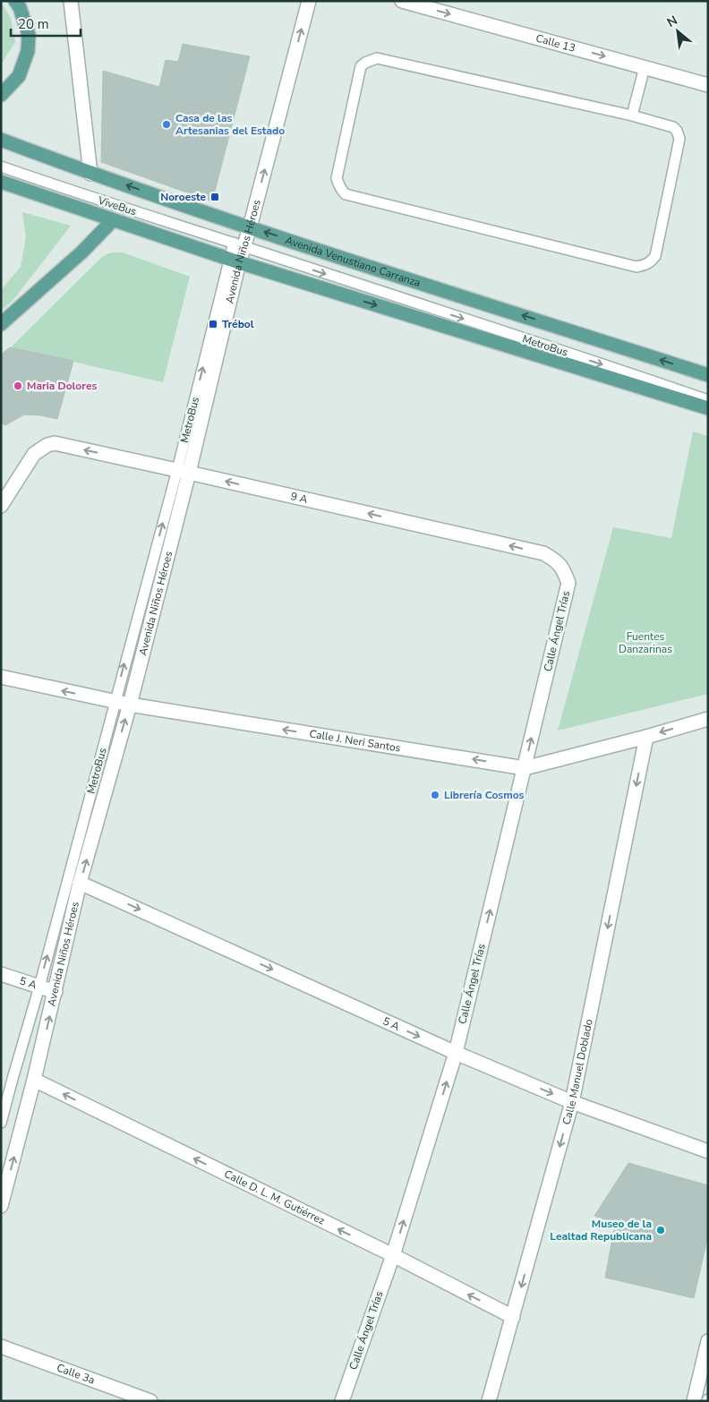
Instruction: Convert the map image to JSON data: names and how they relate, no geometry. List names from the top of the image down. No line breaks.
{"streets":{"main road":["Avenida Venustiano Carranza"],"street":["Calle 13","Avenida Niños Héroes","9 A","Calle Ángel Trías","Calle J. Neri Santos","5 A","Calle Manuel Doblado","Calle D. L. M. Gutiérrez","Calle 3a"],"lane":["ViveBus","MetroBus"]},"crossings":[["ViveBus","Avenida Niños Héroes"],["ViveBus","MetroBus"],["Avenida Niños Héroes","Avenida Venustiano Carranza"],["Avenida Niños Héroes","MetroBus"],["Avenida Niños Héroes","9 A"],["Avenida Niños Héroes","Calle J. Neri Santos"],["Avenida Niños Héroes","5 A"],["Avenida Niños Héroes","Calle D. L. M. Gutiérrez"],["MetroBus","9 A"],["MetroBus","Calle J. Neri Santos"],["MetroBus","5 A"],["9 A","Calle Ángel Trías"],["Calle Ángel Trías","Calle J. Neri Santos"],["Calle Ángel Trías","5 A"],["Calle Ángel Trías","Calle D. L. M. Gutiérrez"],["Calle J. Neri Santos","Calle Manuel Doblado"],["5 A","Calle Manuel Doblado"],["Calle Manuel Doblado","Calle D. L. M. Gutiérrez"]],"one_way":["Calle 13","Avenida Niños Héroes","9 A","Calle Ángel Trías","Calle J. Neri Santos","5 A","Calle Manuel Doblado","Calle D. L. M. Gutiérrez"],"parks":["Fuentes Danzarinas"],"places":{"other":["Casa de las Artesanias del Estado","Maria Dolores","Librería Cosmos","Museo de la Lealtad Republicana"],"transit":["Noroeste","Trébol"]},"scale_bar":"20 m","north":"top left"}
